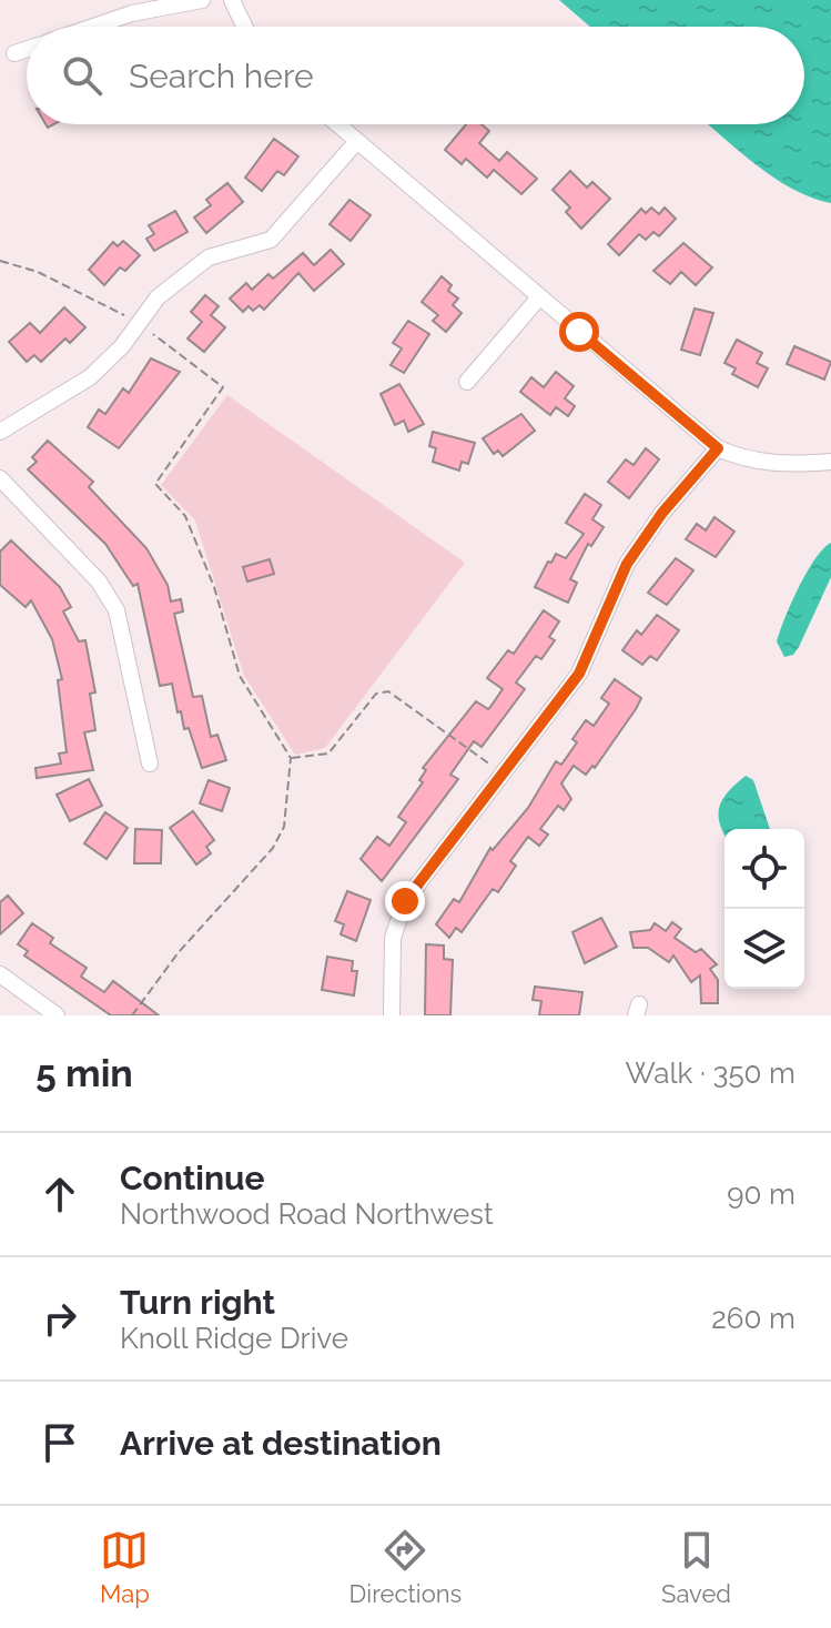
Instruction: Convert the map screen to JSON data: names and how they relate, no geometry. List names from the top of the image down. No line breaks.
{"page":{"search":"Search here","heading":["5 min","Walk · 350 m"],"list":[["Continue","Northwood Road Northwest","90 m"],["Turn right","Knoll Ridge Drive","260 m"],"Arrive at destination"],"nav":["Map","Directions","Saved"]}}
